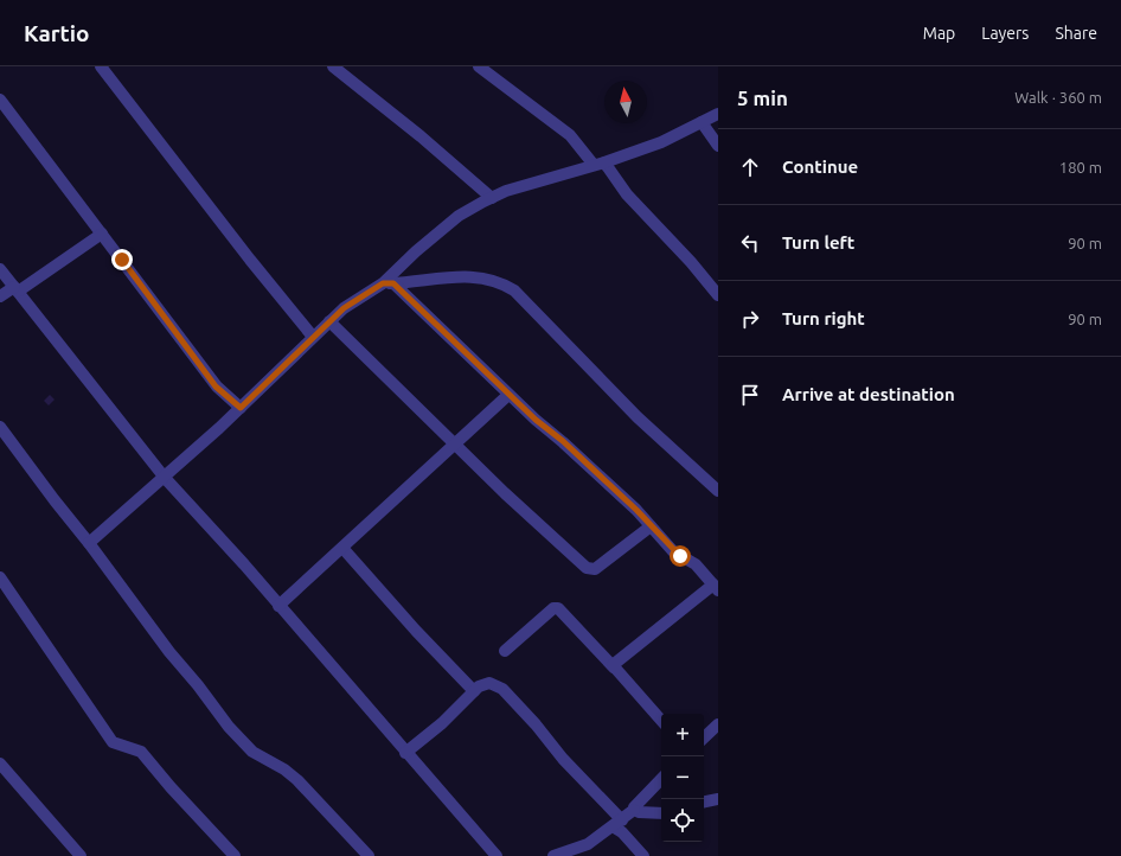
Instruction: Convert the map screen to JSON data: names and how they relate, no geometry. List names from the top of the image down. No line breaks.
{"north":"top","page":{"header":"Kartio","nav":["Map","Layers","Share"],"heading":["5 min","Walk · 360 m"],"list":[["Continue","180 m"],["Turn left","90 m"],["Turn right","90 m"],"Arrive at destination"],"map_buttons":["+","−"]}}
